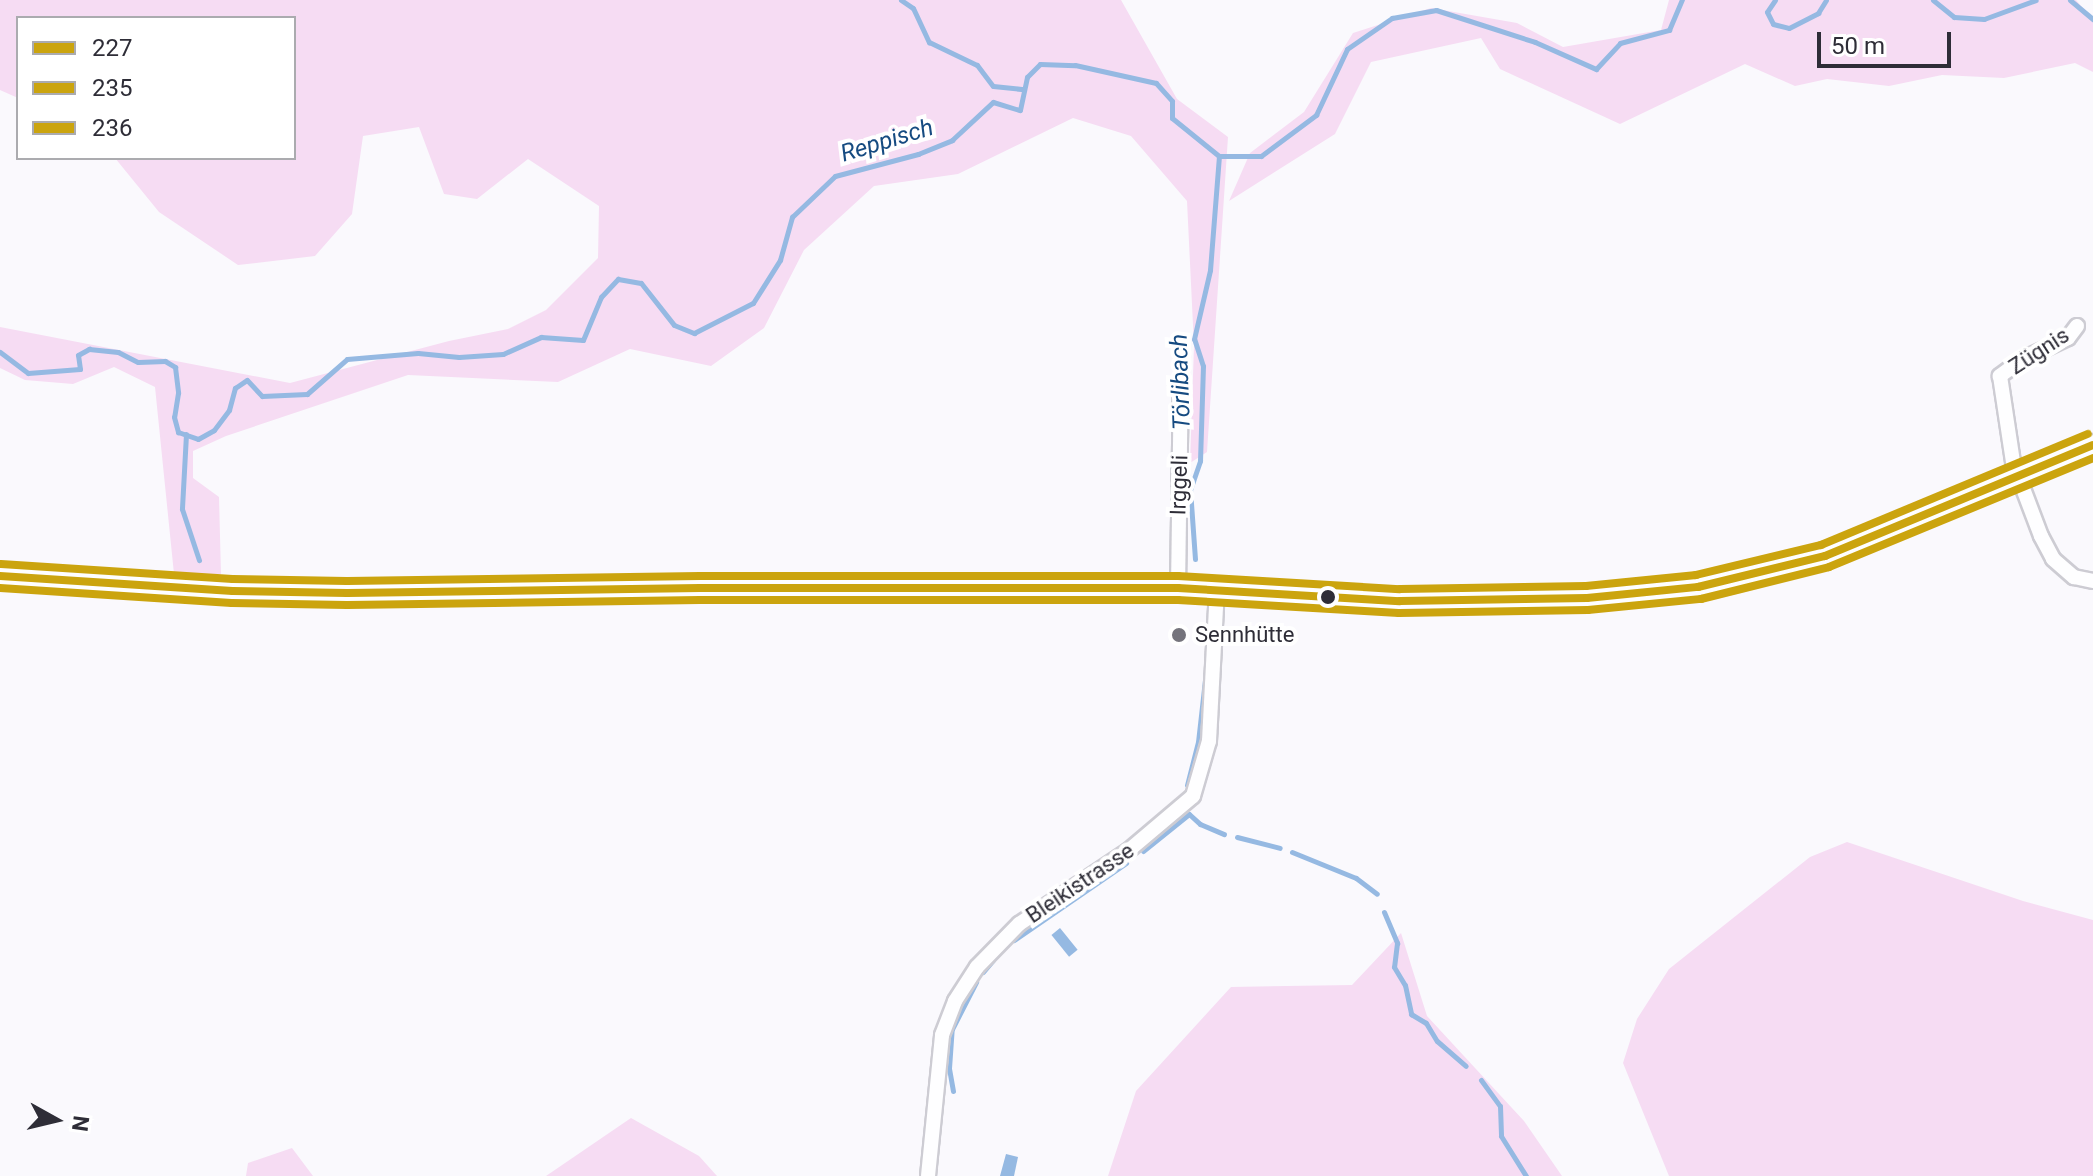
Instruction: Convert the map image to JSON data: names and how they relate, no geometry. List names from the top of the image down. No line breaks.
{"streets":{"street":["Zügnis","Irggeli","Bleikistrasse"]},"water":["Reppisch","Törlibach"],"places":["Sennhütte"],"lines":["transit line 236","transit line 227","transit line 235"],"legend":["227","235","236"],"scale_bar":"50 m","north":"right"}
